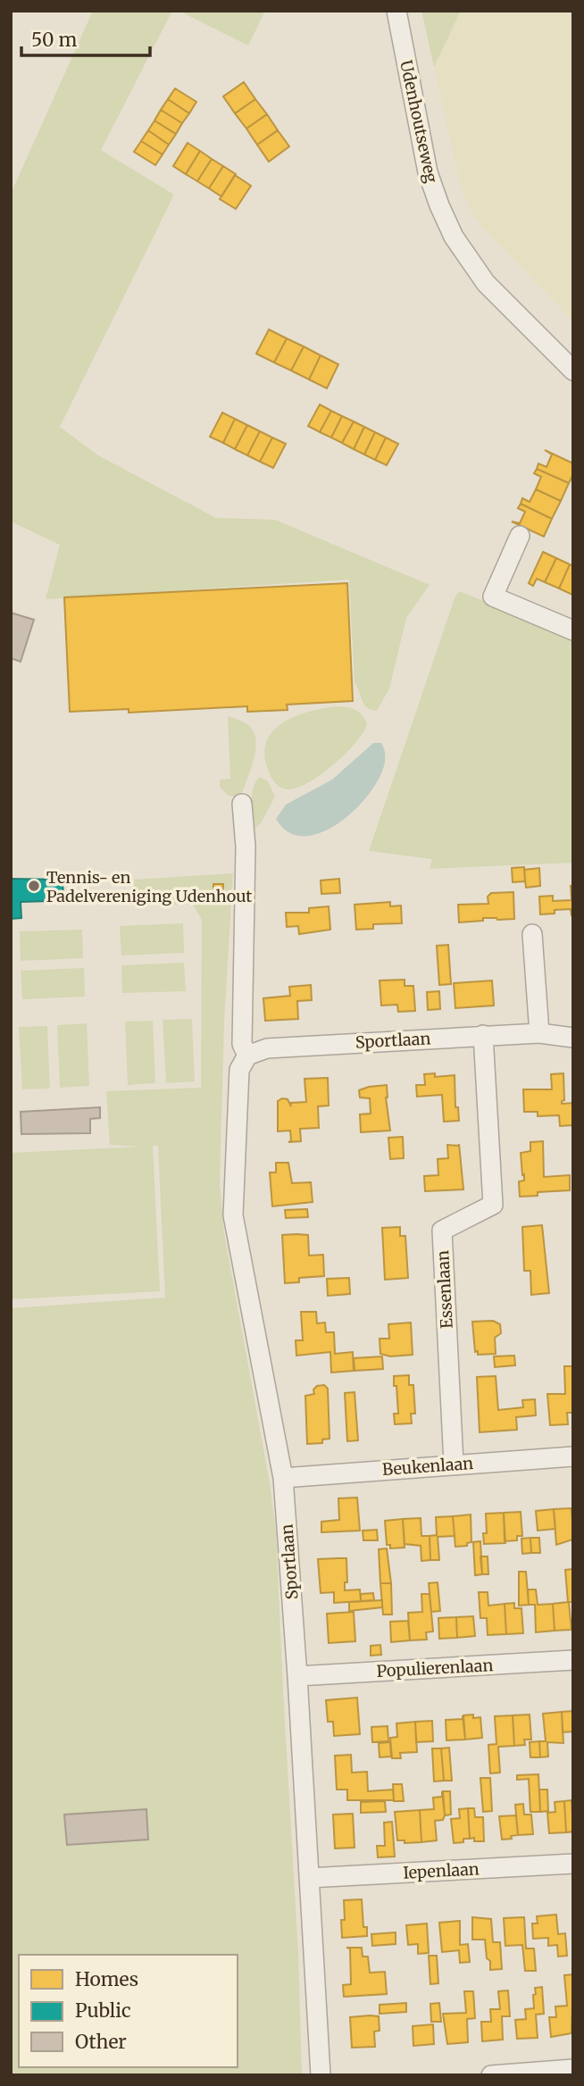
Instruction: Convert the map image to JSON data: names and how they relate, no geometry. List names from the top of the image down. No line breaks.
{"streets":{"street":["Udenhoutseweg","Sportlaan","Essenlaan","Beukenlaan","Populierenlaan","Iepenlaan"]},"crossings":[["Sportlaan","Essenlaan"],["Sportlaan","Beukenlaan"],["Sportlaan","Populierenlaan"],["Sportlaan","Iepenlaan"],["Essenlaan","Beukenlaan"]],"places":["Tennis- en Padelvereniging Udenhout"],"legend":["Homes","Public","Other"],"scale_bar":"50 m"}
